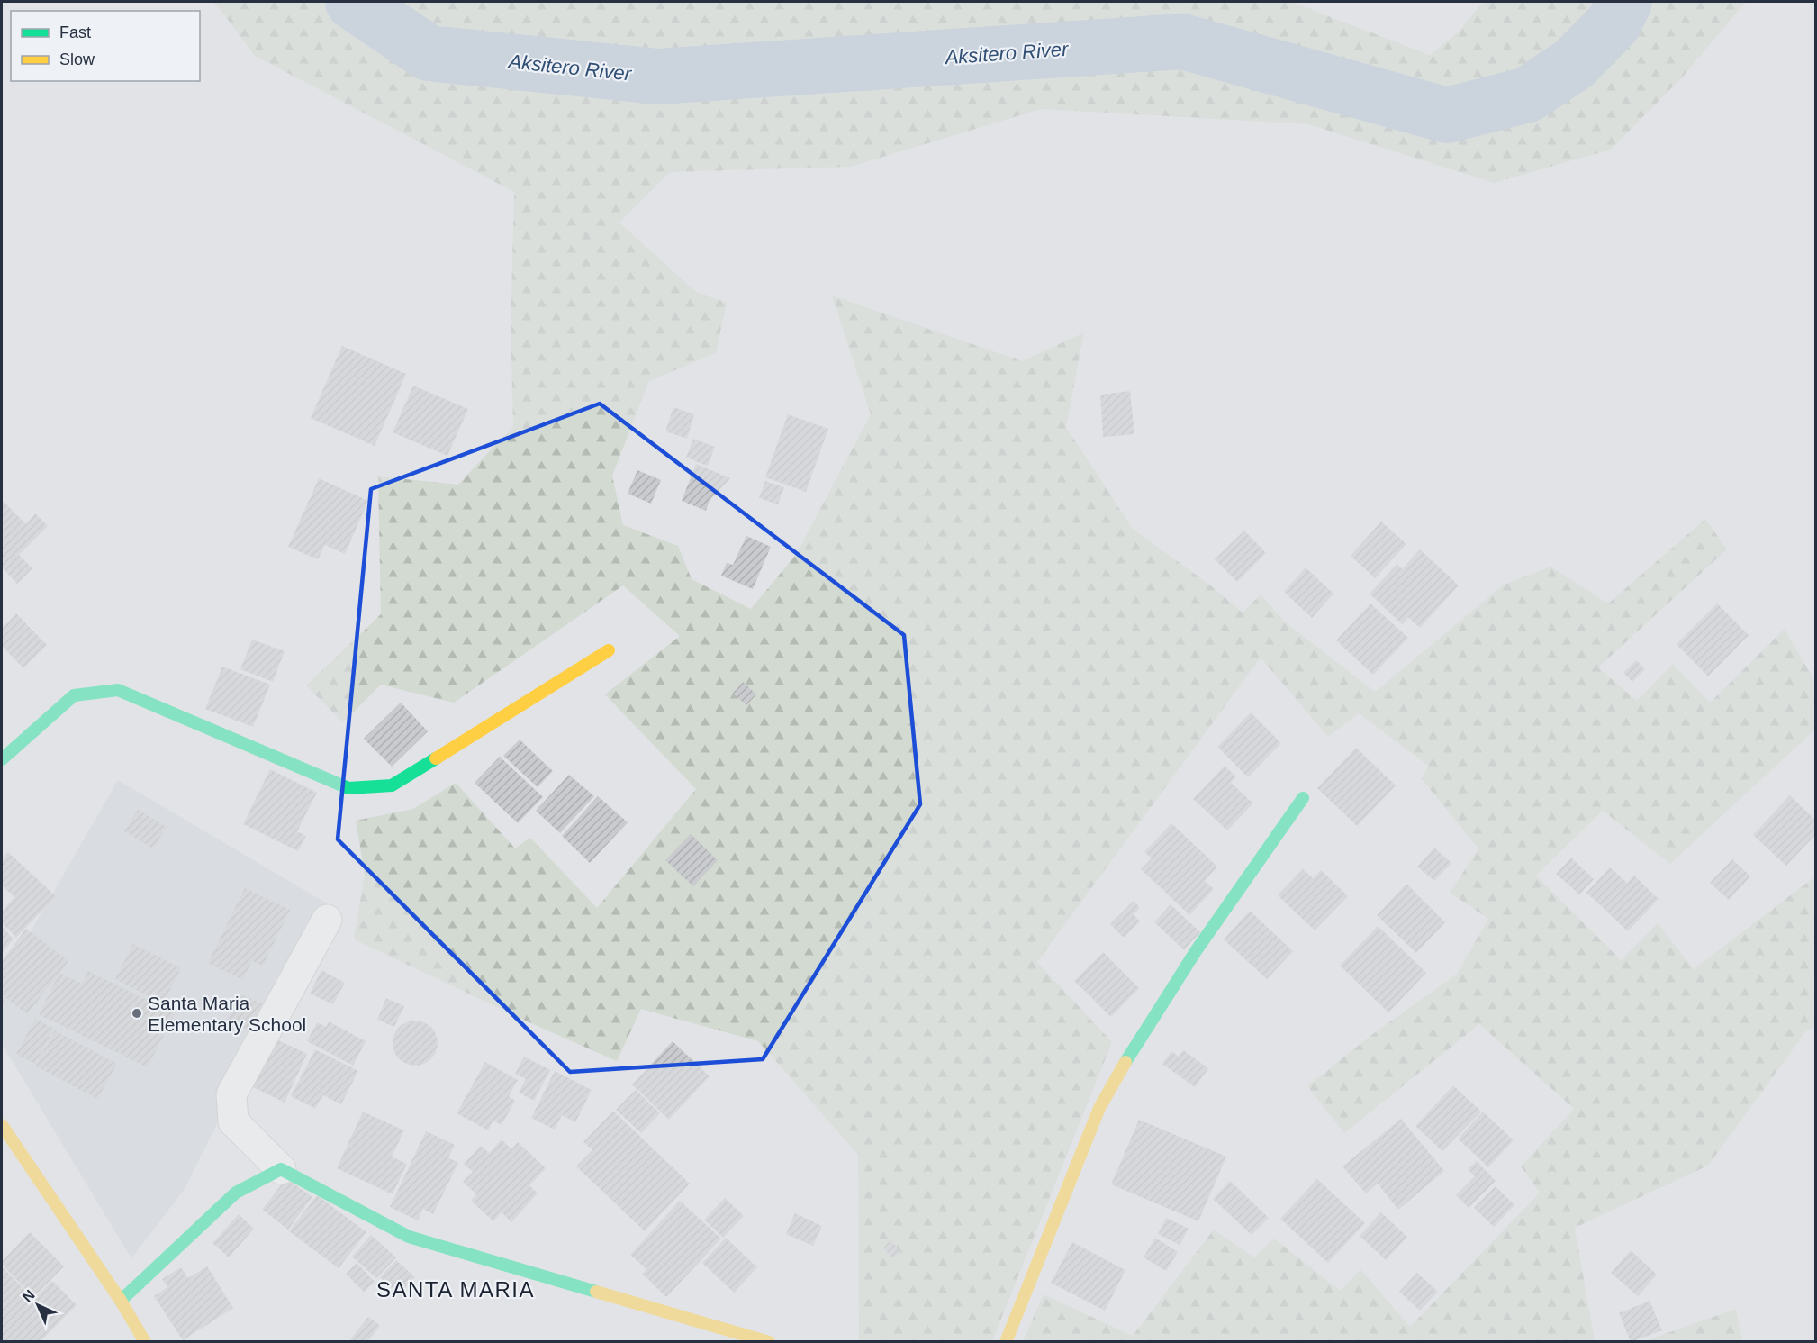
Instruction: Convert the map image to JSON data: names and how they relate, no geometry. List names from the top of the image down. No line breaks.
{"districts":["SANTA MARIA"],"water":["Aksitero River"],"places":["Santa Maria Elementary School"],"legend":["Fast","Slow"],"north":"top left"}
